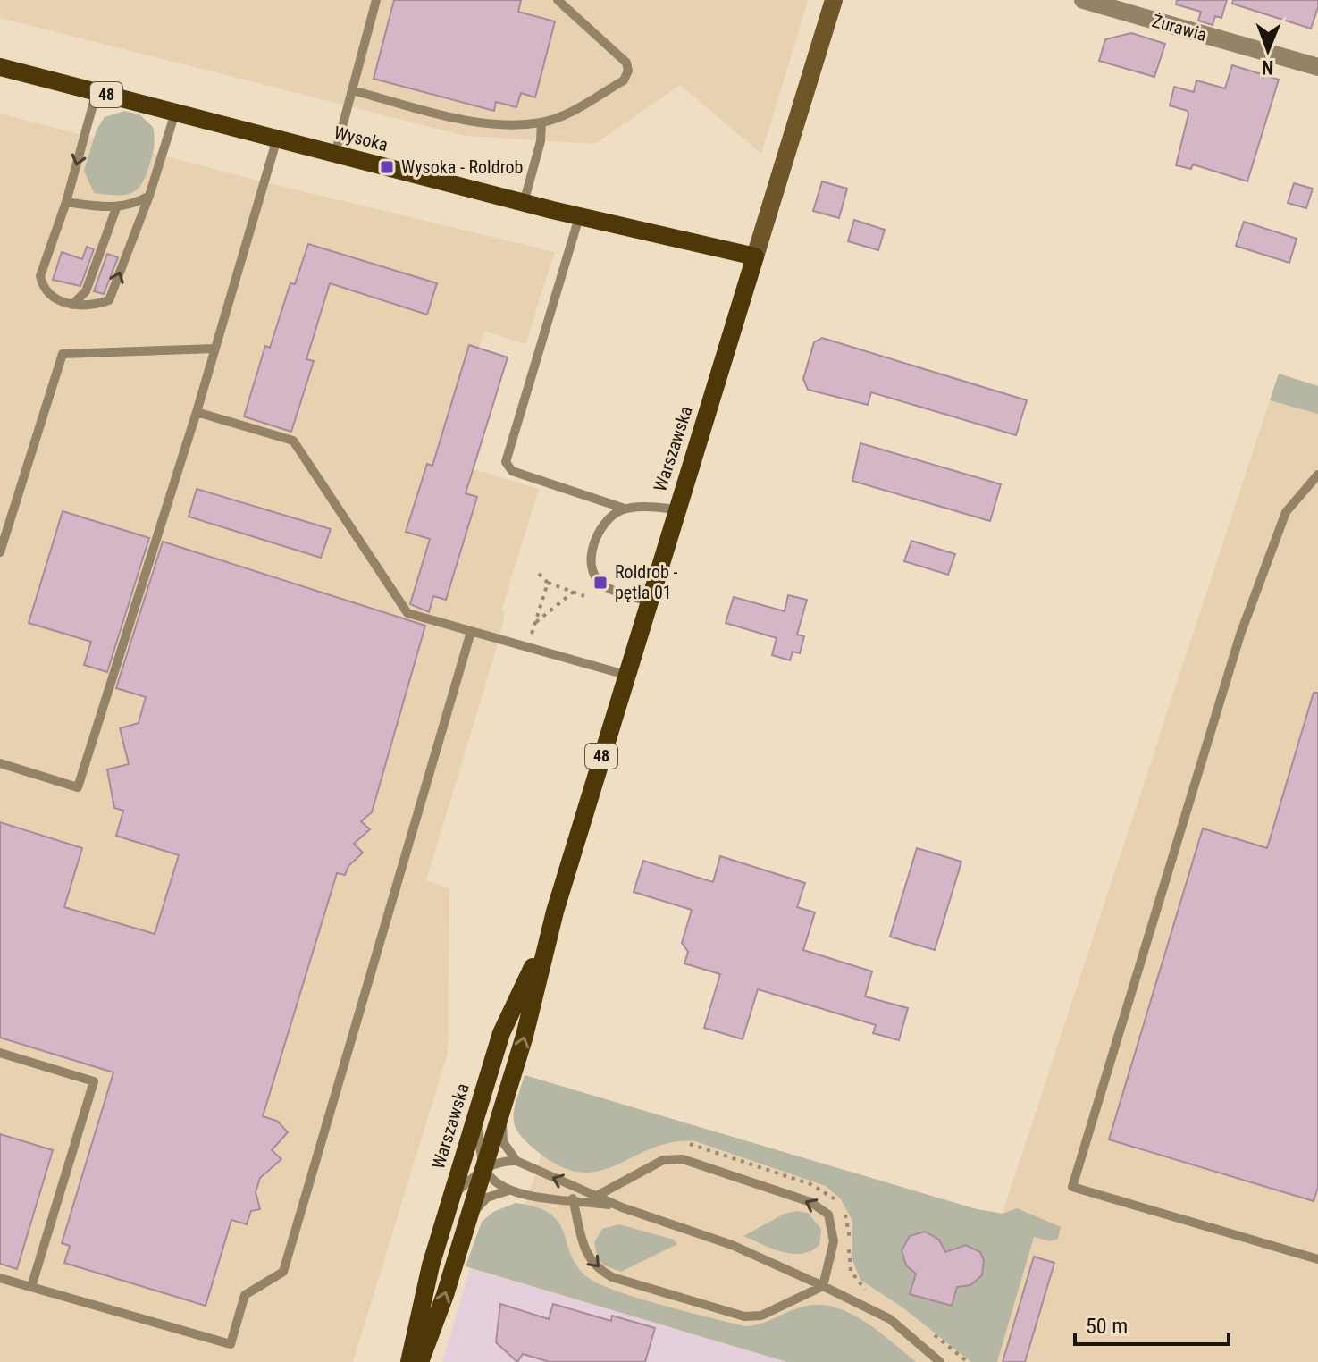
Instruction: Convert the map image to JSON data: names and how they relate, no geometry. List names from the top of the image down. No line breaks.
{"streets":{"main road":["48","Wysoka","Warszawska"],"street":["Żurawia"]},"crossings":[["Wysoka","Warszawska"]],"places":{"transit":["Wysoka - Roldrob","Roldrob - pętla 01"]},"scale_bar":"50 m","north":"bottom"}
